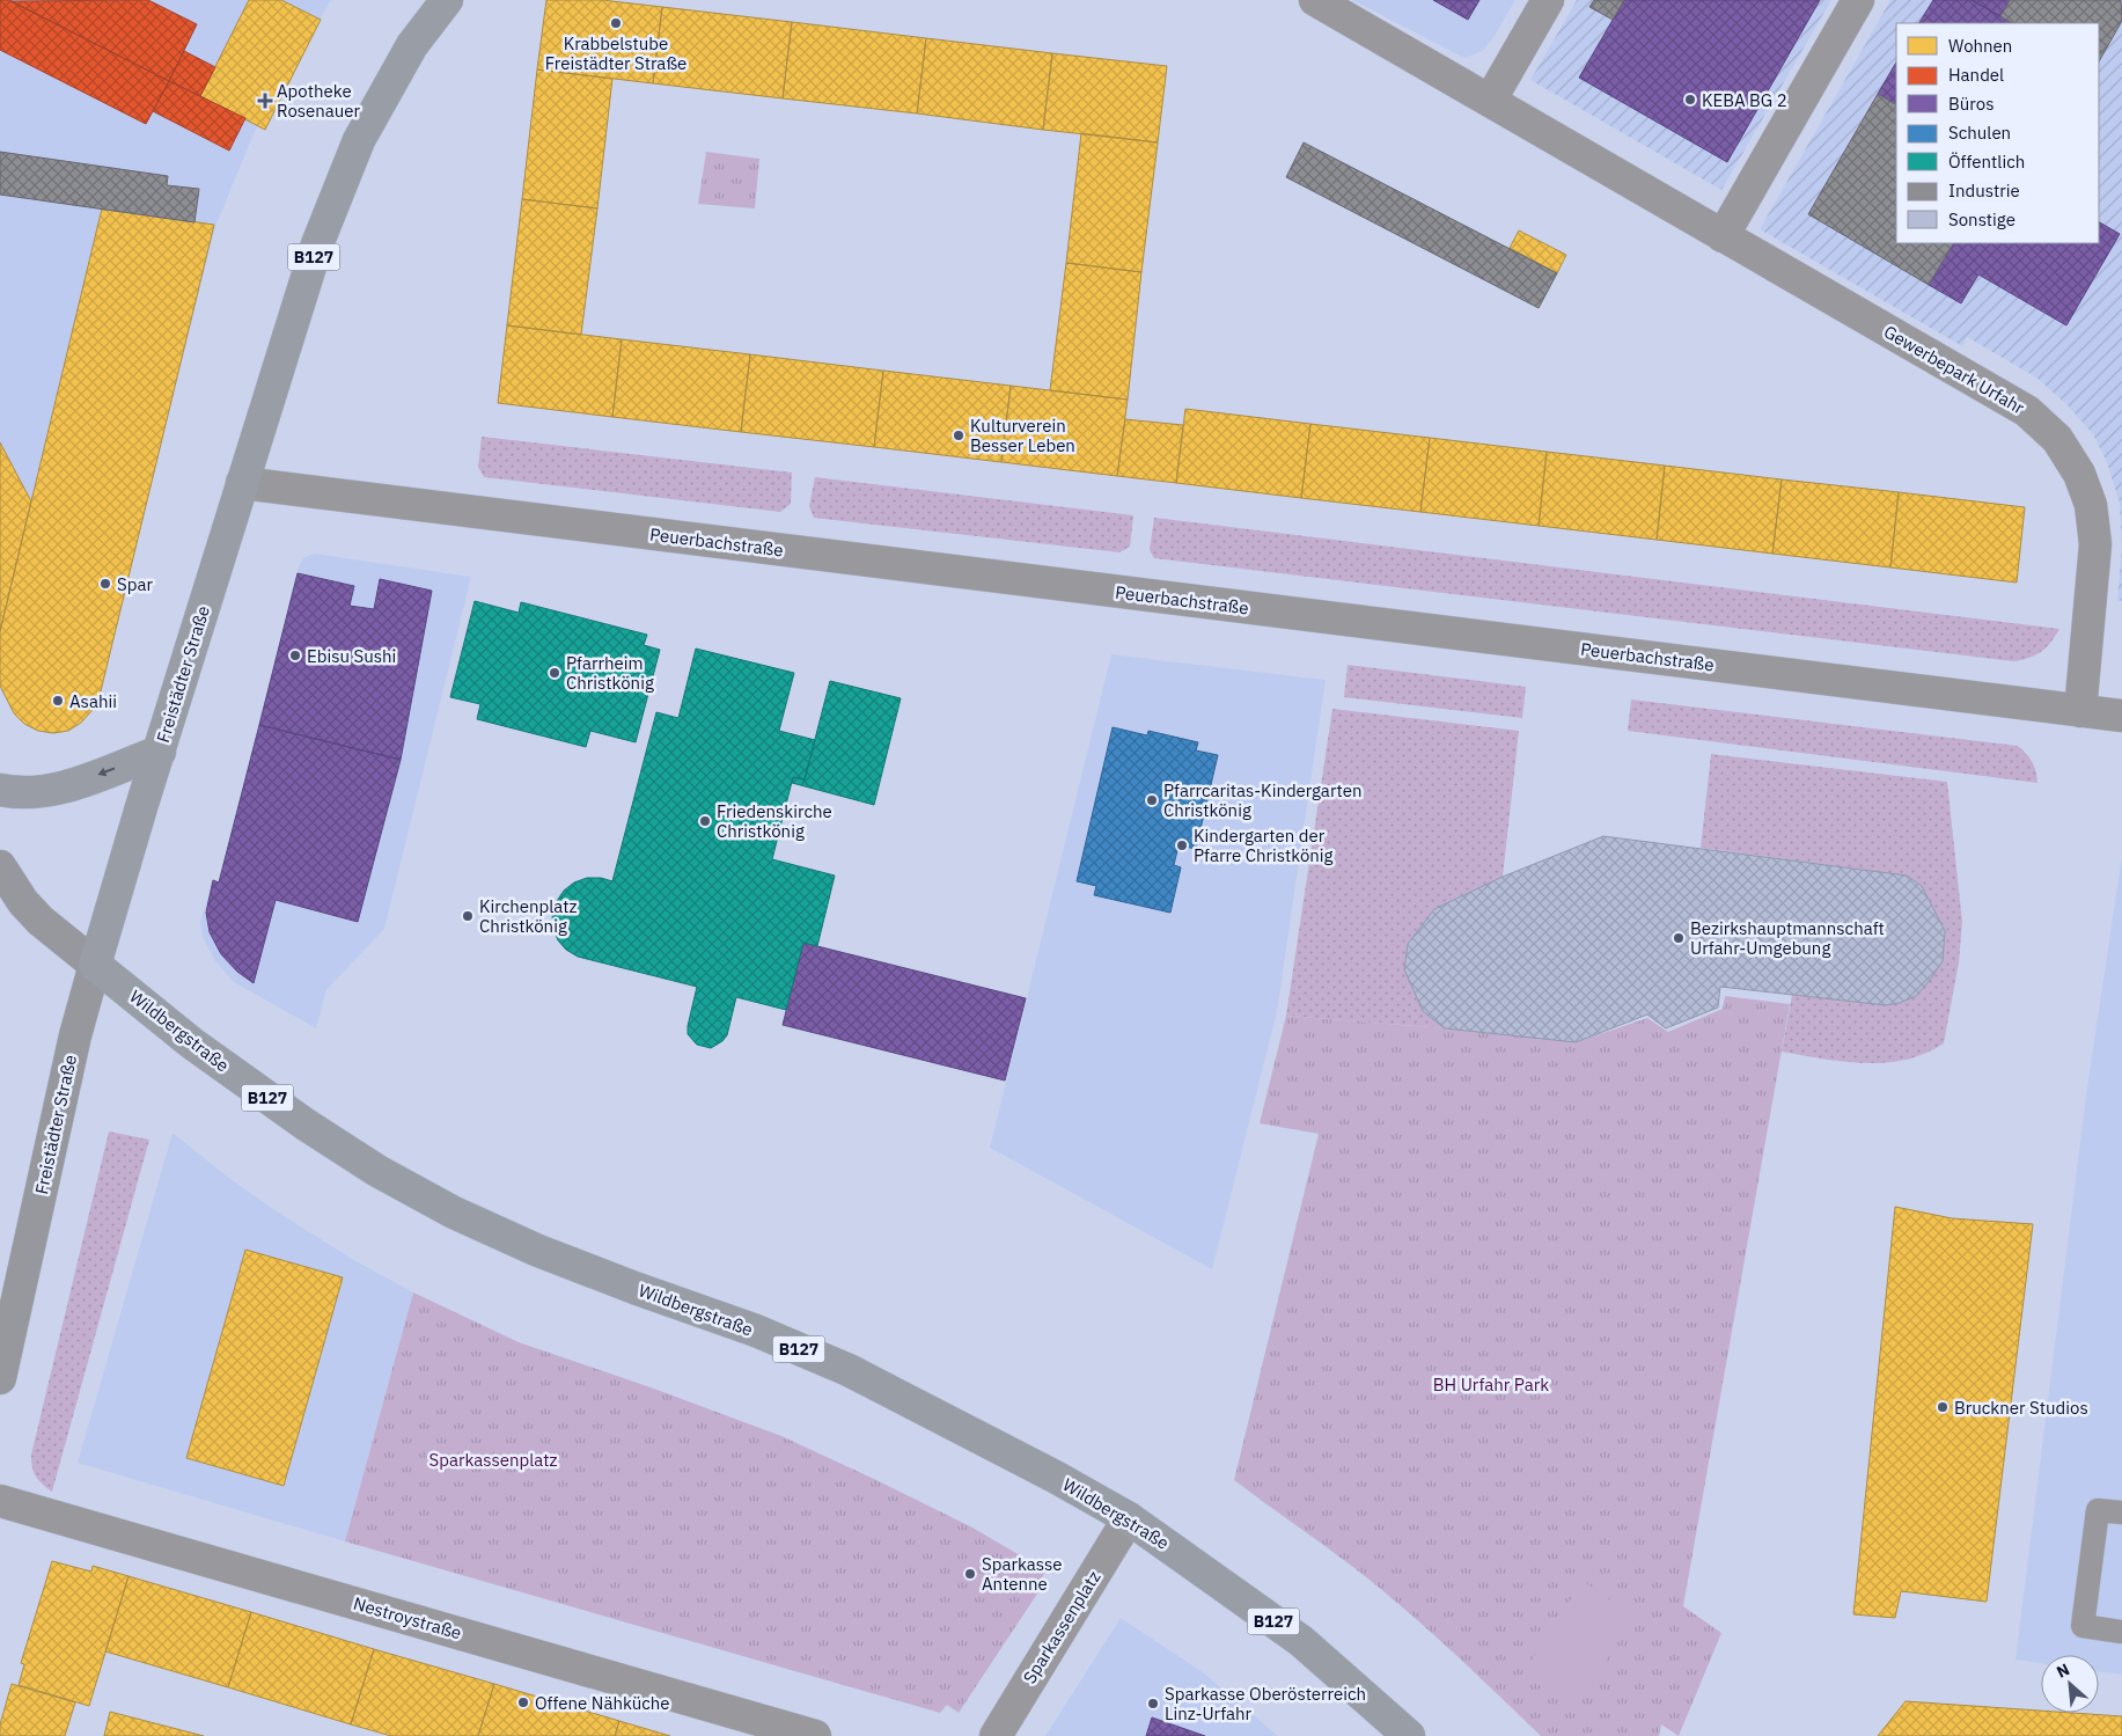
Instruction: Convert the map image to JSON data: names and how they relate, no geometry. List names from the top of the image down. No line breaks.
{"streets":{"main road":["B127","Freistädter Straße","Wildbergstraße"],"street":["Gewerbepark Urfahr","Peuerbachstraße","Nestroystraße","Sparkassenplatz"]},"crossings":[["Gewerbepark Urfahr","Peuerbachstraße"],["Peuerbachstraße","Freistädter Straße"],["Freistädter Straße","Wildbergstraße"],["Wildbergstraße","Sparkassenplatz"]],"parks":["BH Urfahr Park","Sparkassenplatz"],"places":{"other":["Krabbelstube Freistädter Straße","KEBA BG 2","Kulturverein Besser Leben","Spar","Ebisu Sushi","Pfarrheim Christkönig","Asahii","Pfarrcaritas-Kindergarten Christkönig","Friedenskirche Christkönig","Kindergarten der Pfarre Christkönig","Kirchenplatz Christkönig","Bezirkshauptmannschaft Urfahr-Umgebung","Bruckner Studios","Sparkasse Antenne","Offene Nähküche","Sparkasse Oberösterreich Linz-Urfahr"],"health":["Apotheke Rosenauer"]},"legend":["Wohnen","Handel","Büros","Schulen","Öffentlich","Industrie","Sonstige"],"north":"top left"}
